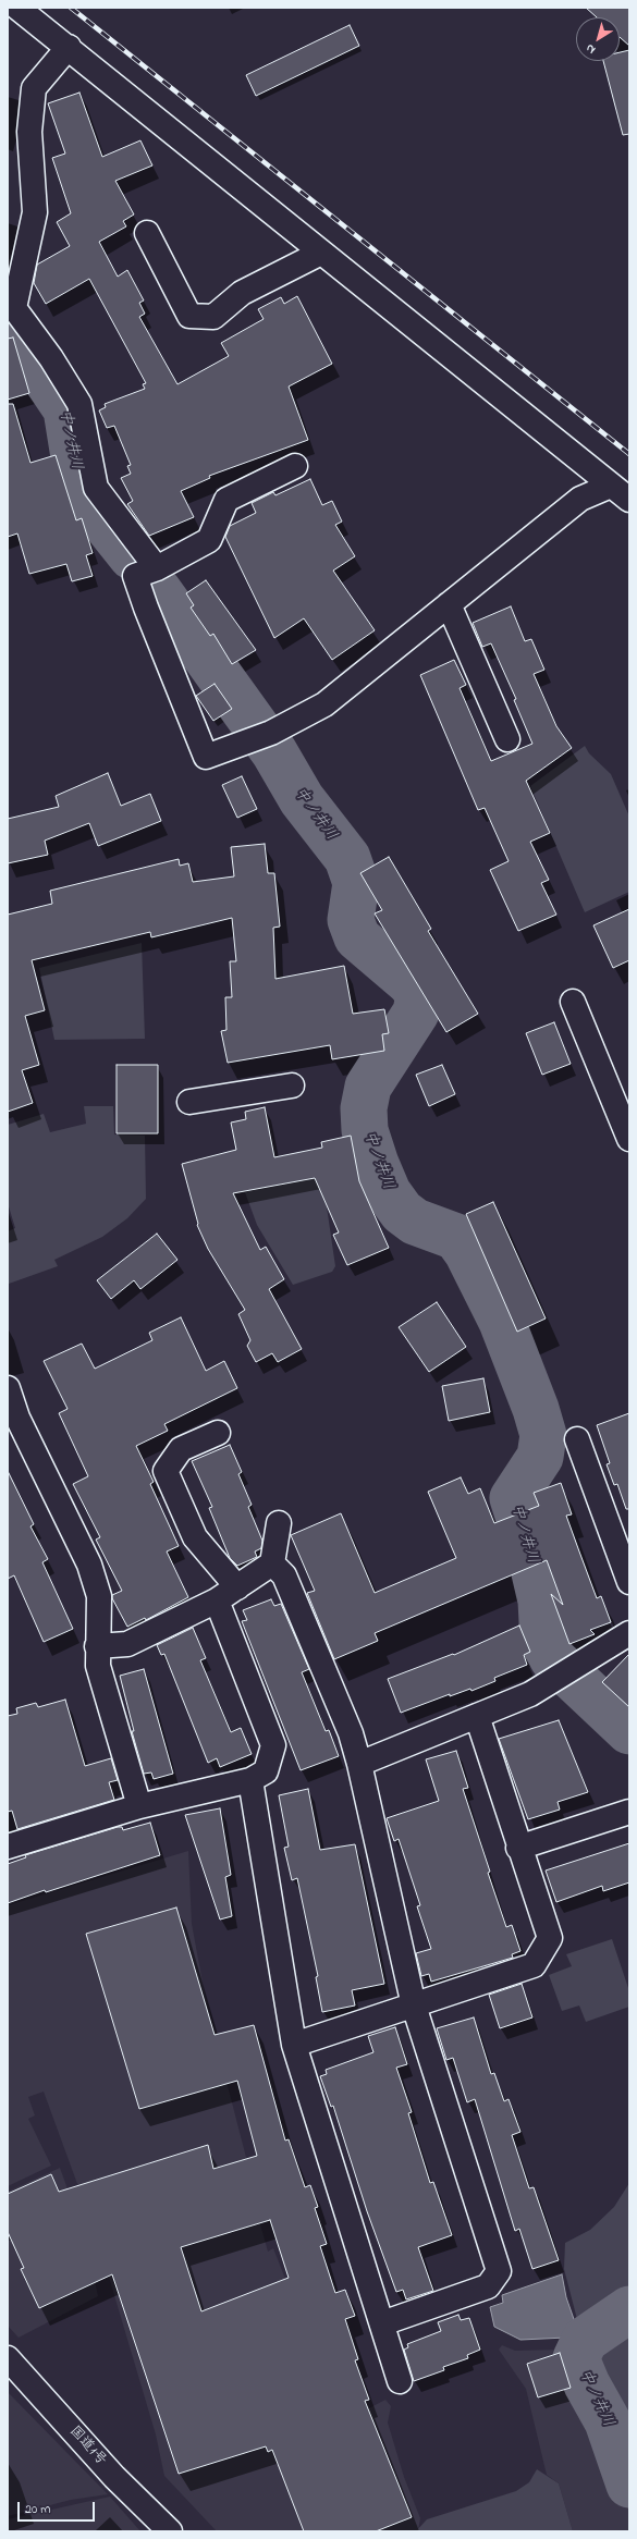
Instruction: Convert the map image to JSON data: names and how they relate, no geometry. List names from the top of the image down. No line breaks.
{"streets":{"main road":["国道1号"]},"water":["中ノ井川"],"scale_bar":"20 m","north":"bottom left"}
